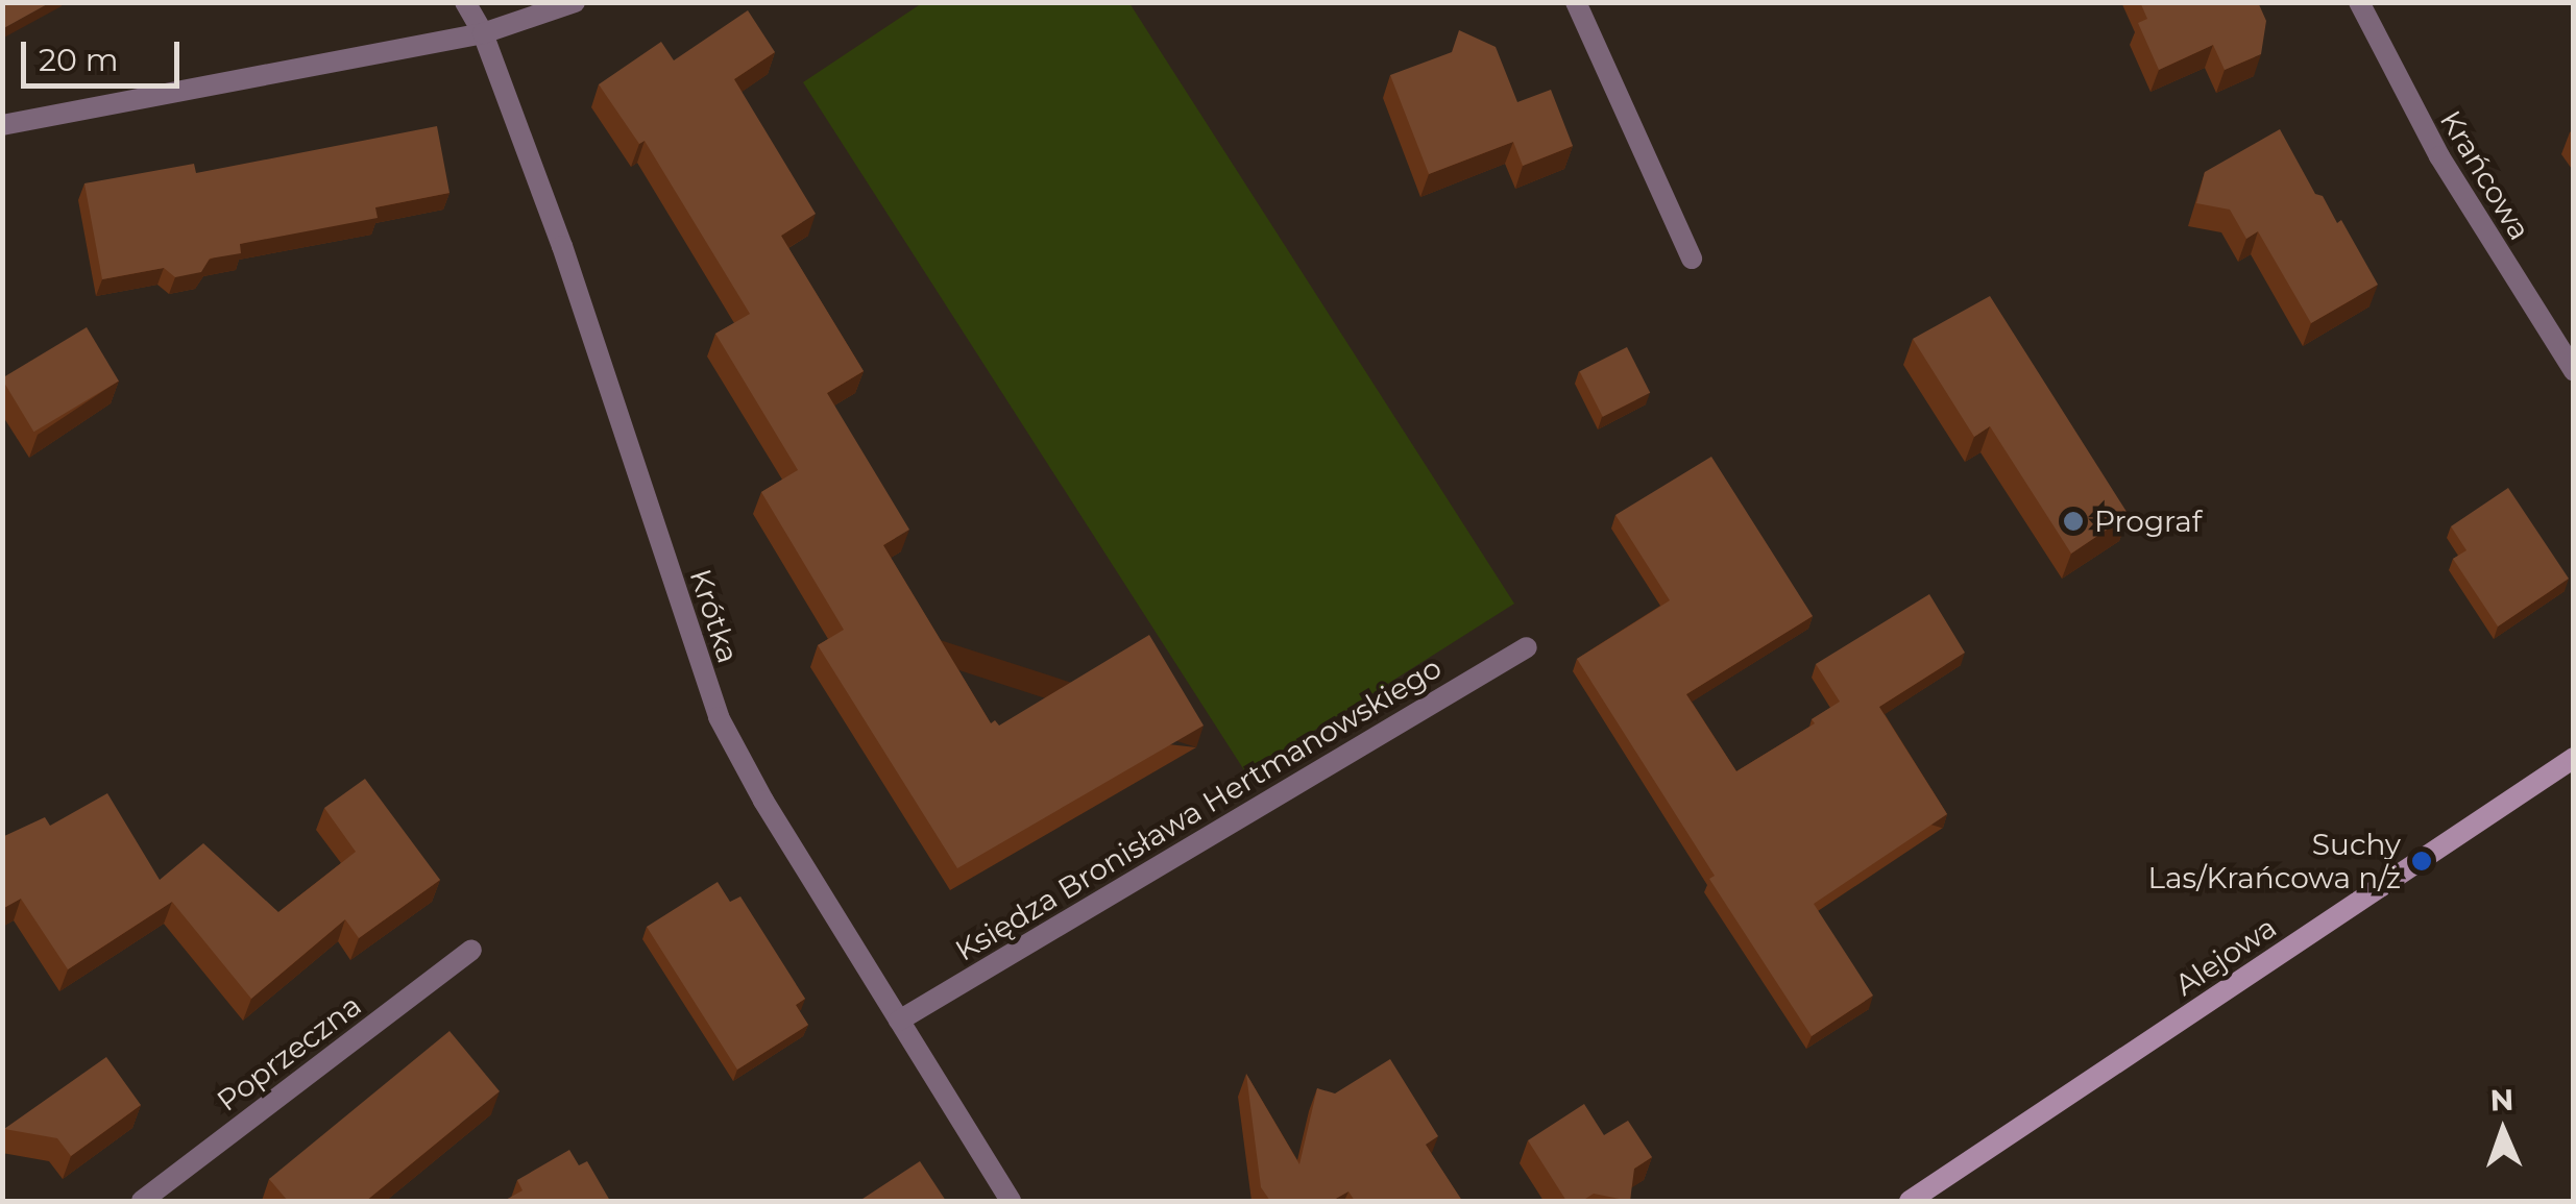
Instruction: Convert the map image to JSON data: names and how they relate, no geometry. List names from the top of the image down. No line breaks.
{"streets":{"street":["Krańcowa","Krótka","Księdza Bronisława Hertmanowskiego","Alejowa","Poprzeczna"]},"crossings":[["Krótka","Księdza Bronisława Hertmanowskiego"]],"places":["Prograf","Suchy Las/Krańcowa n/ż"],"scale_bar":"20 m","north":"top"}
